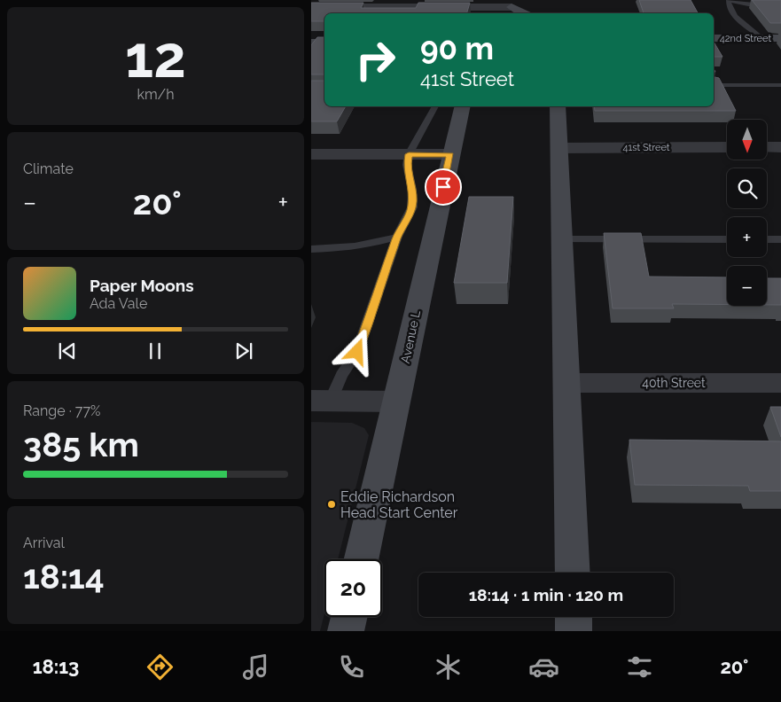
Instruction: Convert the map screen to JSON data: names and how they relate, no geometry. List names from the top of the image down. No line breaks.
{"streets":{"street":["42nd Street","41st Street","Avenue L","40th Street"]},"places":["Eddie Richardson Head Start Center"],"north":"bottom","page":{"tile":[["12","km/h"],"Climate",["Range · 77%","385 km"],["Arrival","18:14"]],"turn":["90 m","41st Street"],"map_buttons":["+","−"],"heat":["−","20°","+"],"song":["Paper Moons","Ada Vale"],"limit":"20","trip":"18:14 · 1 min · 120 m","tabs":["18:13","20°"]}}
